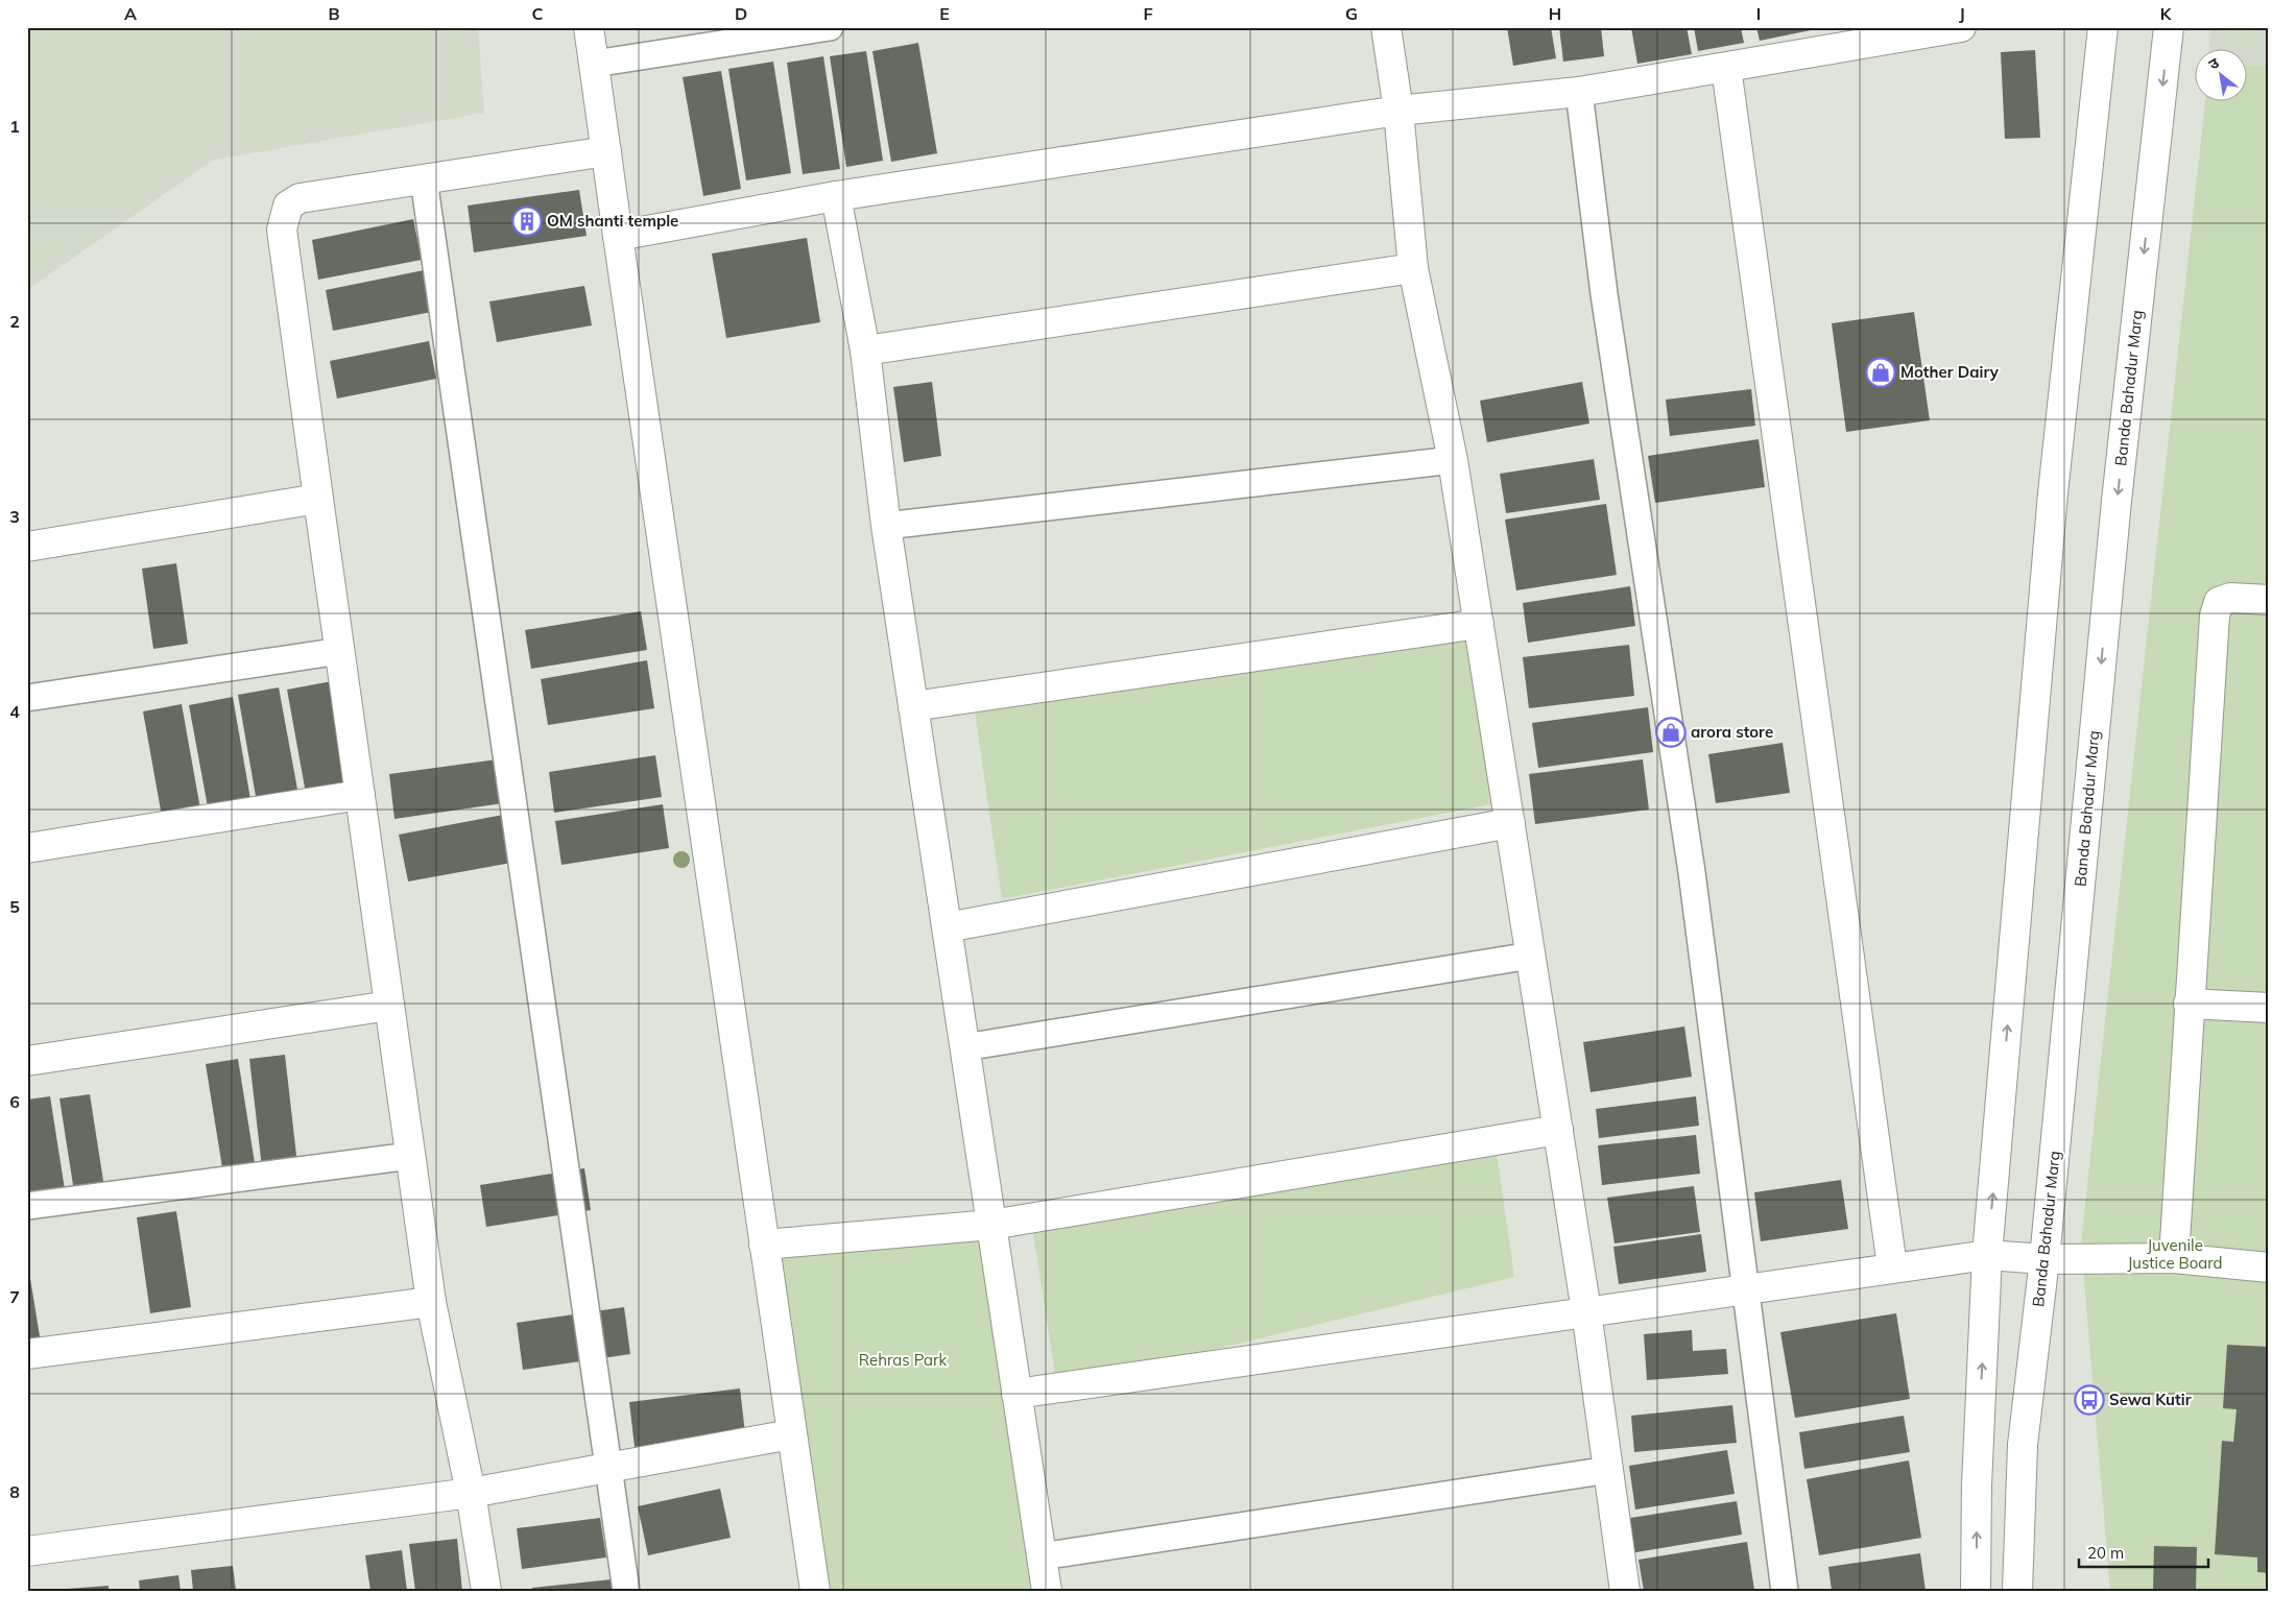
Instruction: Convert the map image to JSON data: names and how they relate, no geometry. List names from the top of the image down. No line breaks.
{"streets":{"street":["Banda Bahadur Marg"]},"parks":["Juvenile Justice Board","Rehras Park"],"places":{"building":["OM shanti temple"],"shop":["Mother Dairy","arora store"],"bus stop":["Sewa Kutir"]},"scale_bar":"20 m","north":"top left","grid":{"columns":["A","B","C","D","E","F","G","H","I","J","K"],"rows":["1","2","3","4","5","6","7","8"]}}
